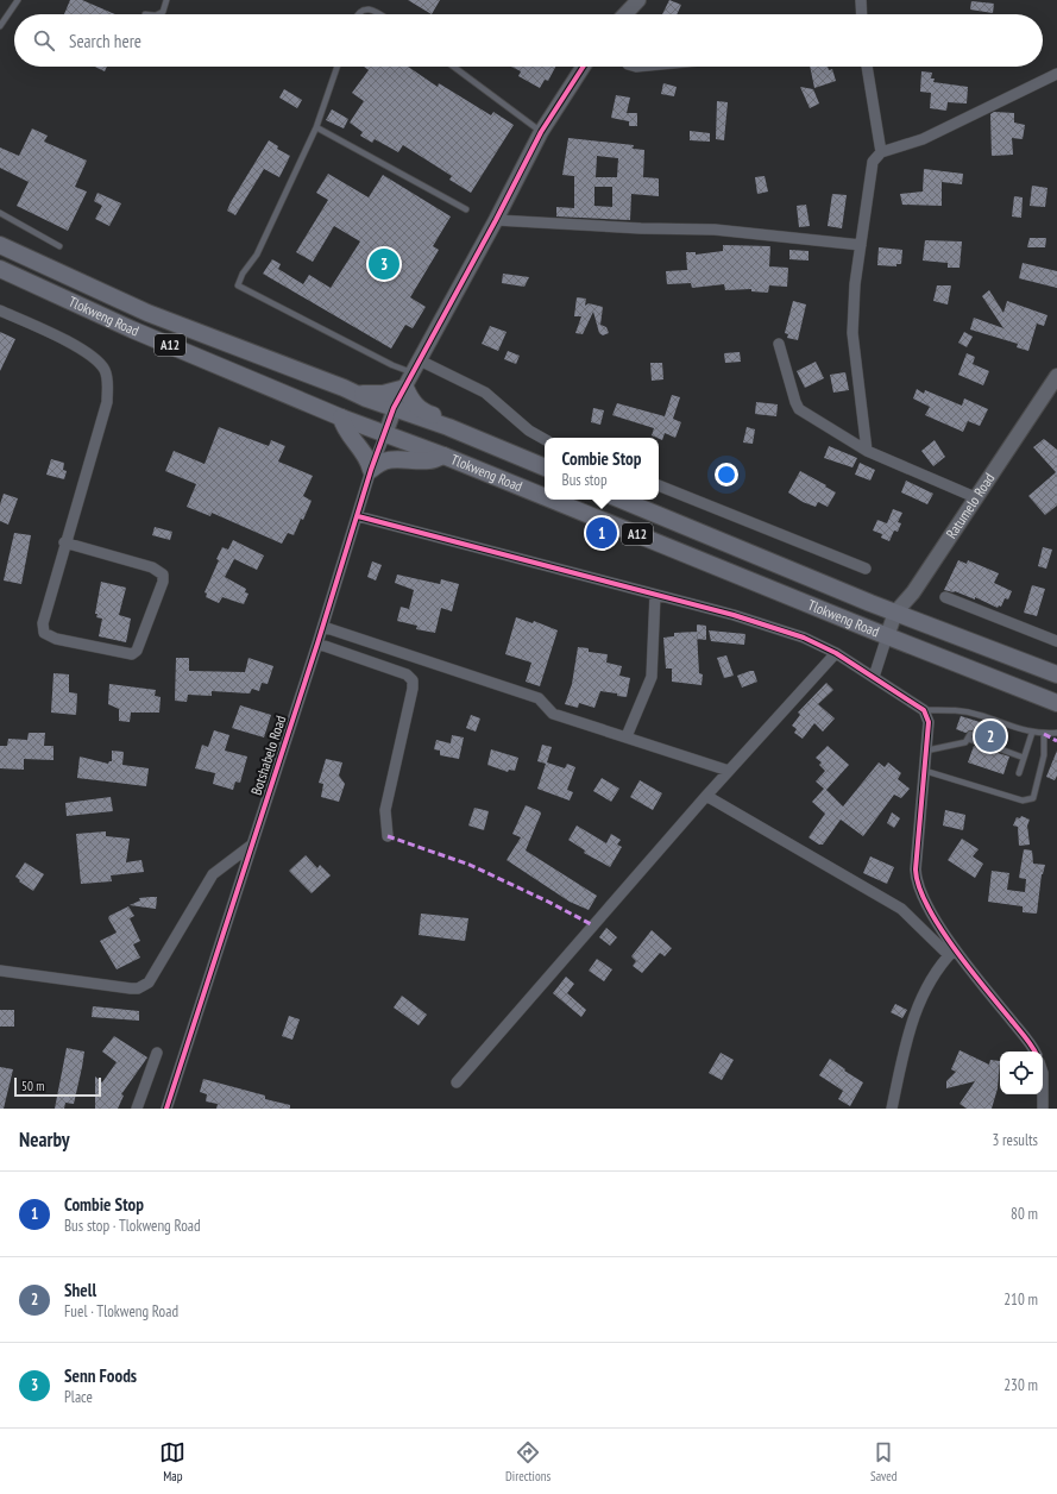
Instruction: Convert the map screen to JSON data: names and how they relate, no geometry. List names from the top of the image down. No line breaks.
{"streets":{"main road":["Tlokweng Road","A12"],"street":["Ratumelo Road","Botshabelo Road"]},"crossings":[["Tlokweng Road","Ratumelo Road"],["Tlokweng Road","Botshabelo Road"]],"scale_bar":"50 m","page":{"search":"Search here","pins":["3","1","2"],"popup":["Combie Stop","Bus stop"],"scale":"50 m","heading":["Nearby","3 results"],"list":[{"mark":"1","name":"Combie Stop","note":"Bus stop · Tlokweng Road","value":"80 m"},{"mark":"2","name":"Shell","note":"Fuel · Tlokweng Road","value":"210 m"},{"mark":"3","name":"Senn Foods","note":"Place","value":"230 m"}],"nav":["Map","Directions","Saved"]}}
